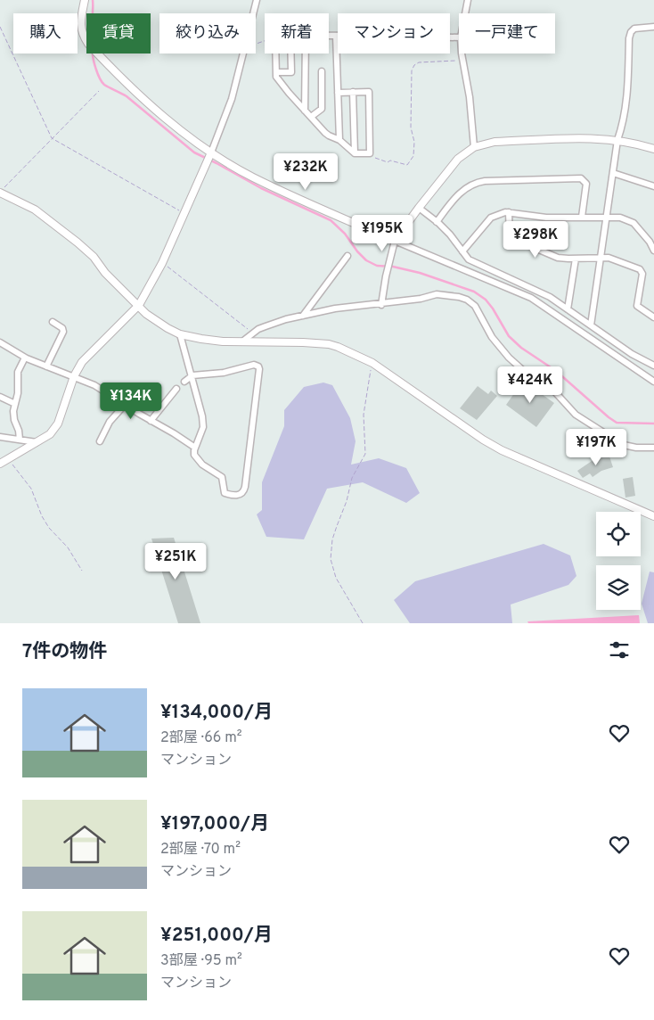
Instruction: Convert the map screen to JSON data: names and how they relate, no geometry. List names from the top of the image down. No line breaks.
{"page":{"chip":["購入","賃貸","絞り込み","新着","マンション","一戸建て"],"price":["¥232K","¥195K","¥298K","¥424K","¥134K","¥197K","¥251K"],"heading":"7件の物件","list":[{"name":"¥134,000/月","note":"2部屋 · 66 m² · マンション"},{"name":"¥197,000/月","note":"2部屋 · 70 m² · マンション"},{"name":"¥251,000/月","note":"3部屋 · 95 m² · マンション"}]}}
